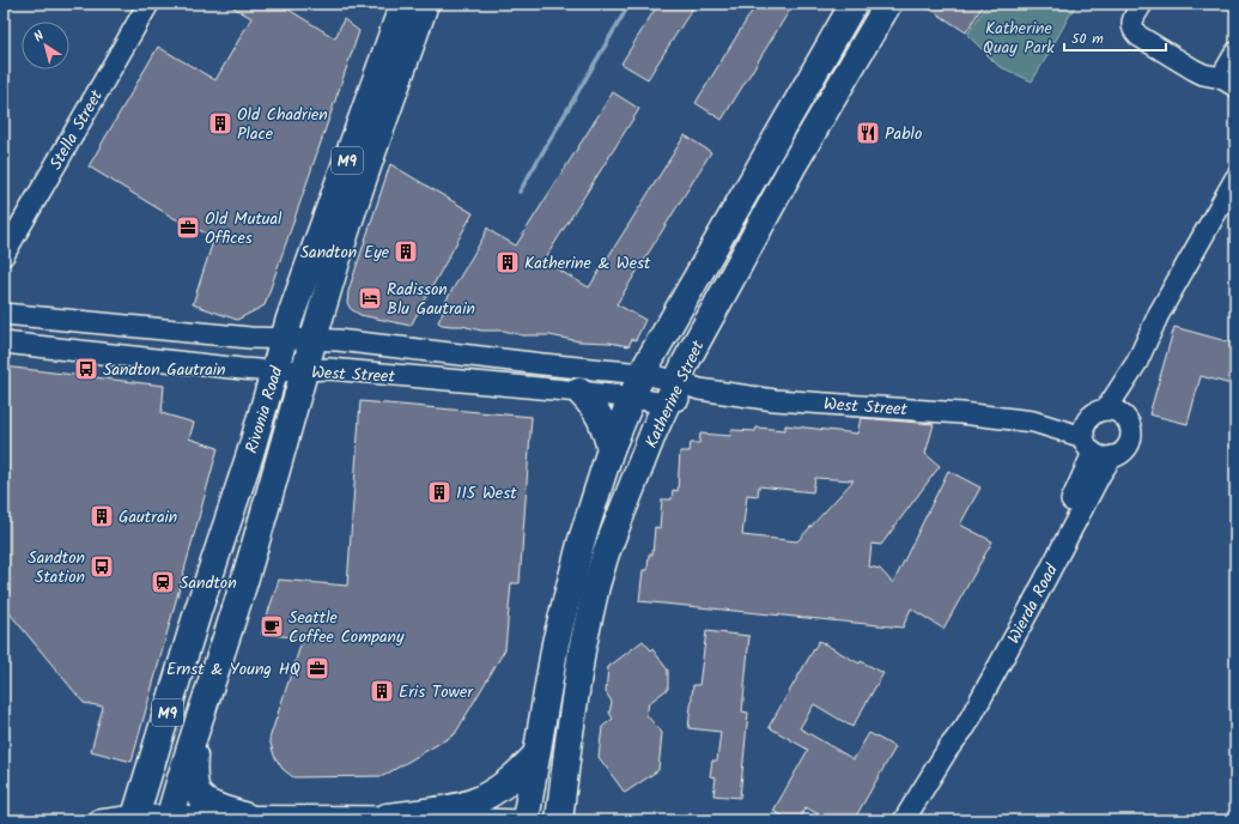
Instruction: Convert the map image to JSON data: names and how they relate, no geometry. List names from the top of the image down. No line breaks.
{"streets":{"main road":["M9","Katherine Street","Rivonia Road"],"street":["Stella Street","West Street","Wierda Road"]},"crossings":[["West Street","Katherine Street"],["West Street","Rivonia Road"],["West Street","Wierda Road"]],"parks":["Katherine Quay Park"],"places":{"building":["Old Chadrien Place","Sandton Eye","Katherine & West","115 West","Gautrain","Eris Tower"],"restaurant":["Pablo"],"office":["Old Mutual Offices","Ernst & Young HQ"],"hotel":["Radisson Blu Gautrain"],"bus stop":["Sandton Gautrain","Sandton Station"],"station":["Sandton"],"cafe":["Seattle Coffee Company"]},"scale_bar":"50 m","north":"top left"}
